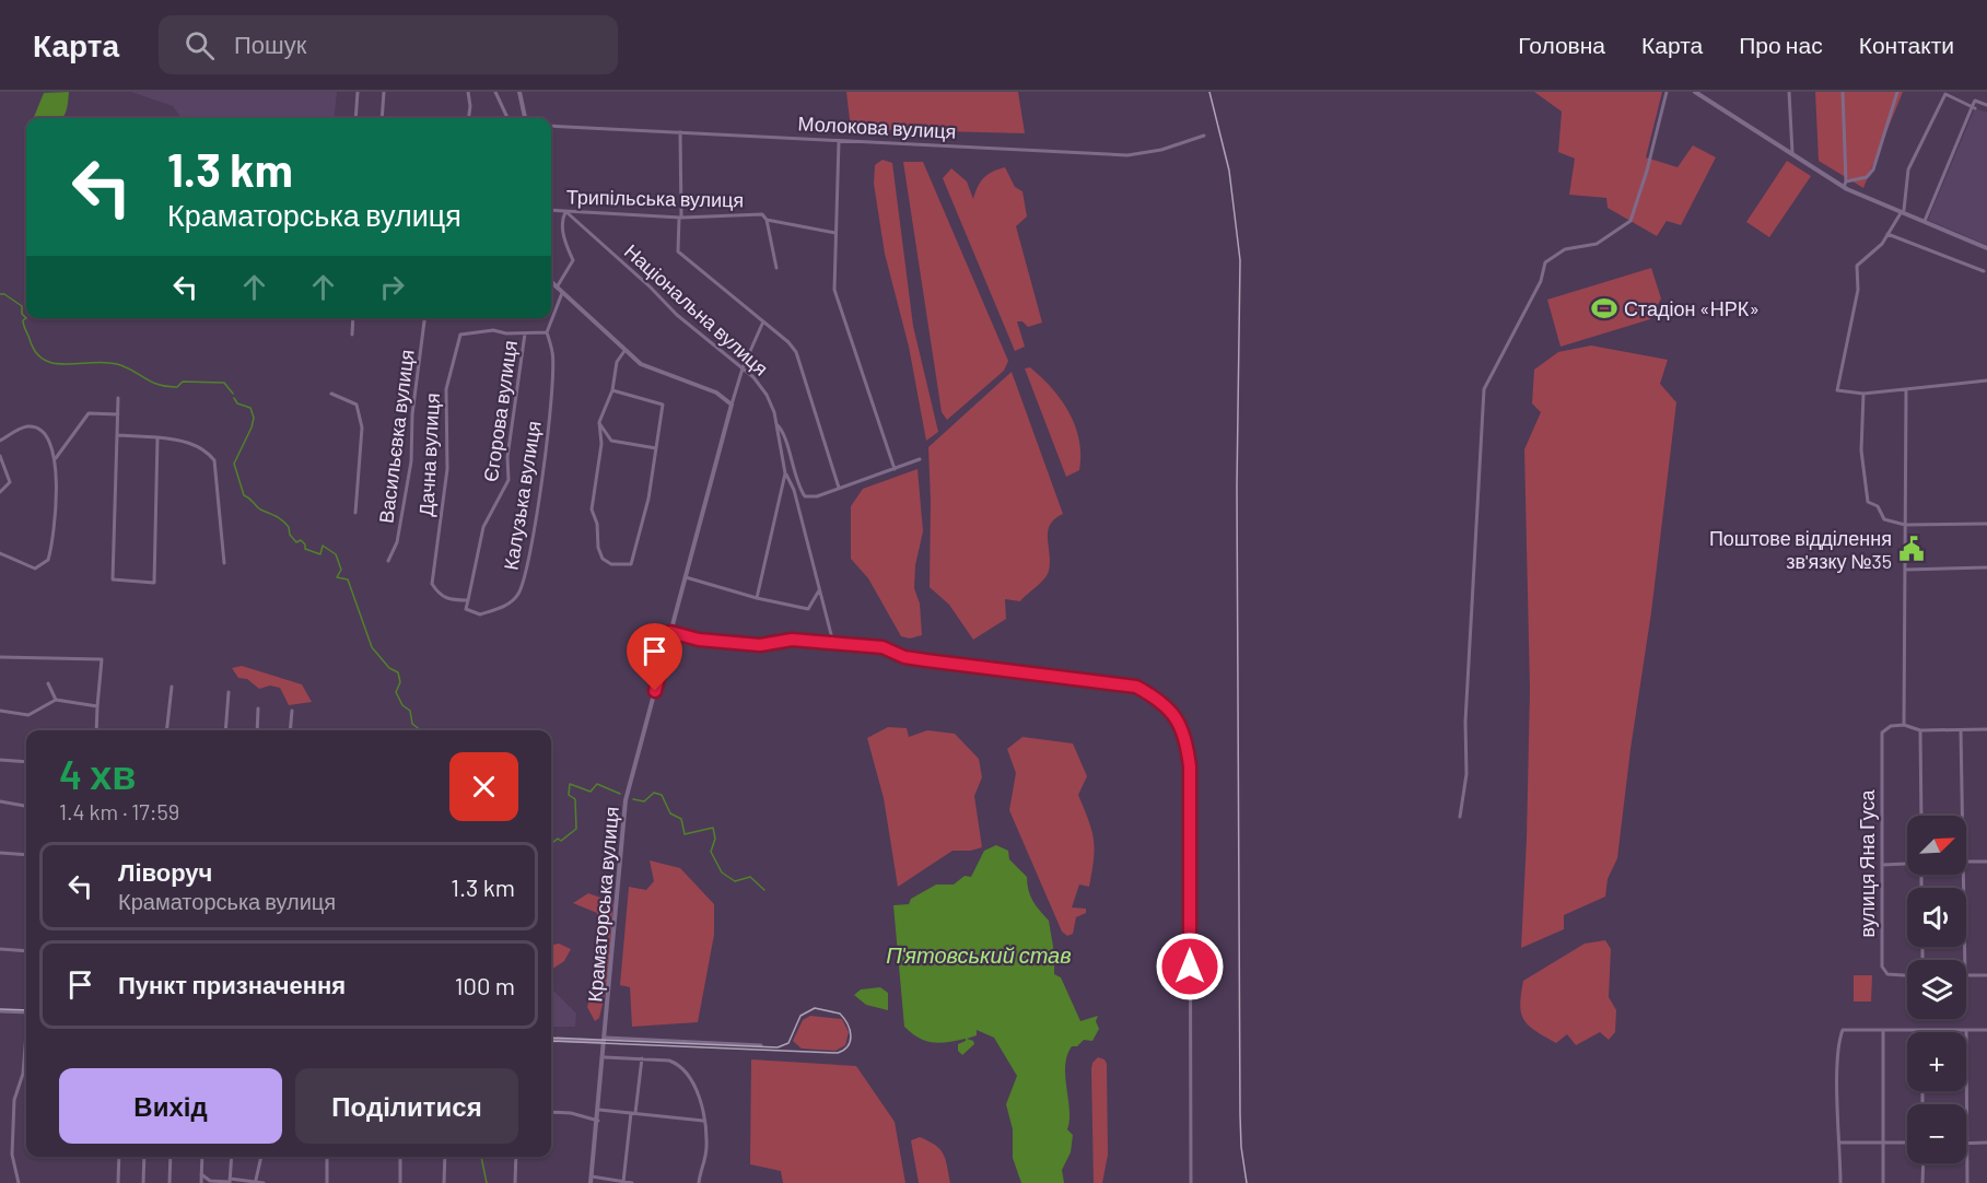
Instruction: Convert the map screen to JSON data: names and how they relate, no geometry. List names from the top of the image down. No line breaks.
{"streets":{"street":["Молокова вулиця","Трипільська вулиця","Національна вулиця","Єгорова вулиця","Васильєвка вулиця","Дачна вулиця","Калузька вулиця","вулиця Яна Гуса","Краматорська вулиця"]},"crossings":[["Трипільська вулиця","Національна вулиця"],["Єгорова вулиця","Дачна вулиця"],["Єгорова вулиця","Калузька вулиця"],["Дачна вулиця","Калузька вулиця"]],"water":["П'ятовський став"],"places":{"sports":["Стадіон «НРК»"],"public building":["Поштове відділення зв'язку №35"]},"north":"top right","page":{"header":"Карта","search":"Пошук","nav":["Головна","Карта","Про нас","Контакти"],"turn":["1.3 km","Краматорська вулиця"],"heading":["4 хв","1.4 km · 17:59"],"map_buttons":["+","−"],"list":[{"name":"Ліворуч","note":"Краматорська вулиця","value":"1.3 km"},{"name":"Пункт призначення","value":"100 m"}],"buttons":["Вихід","Поділитися"]}}
